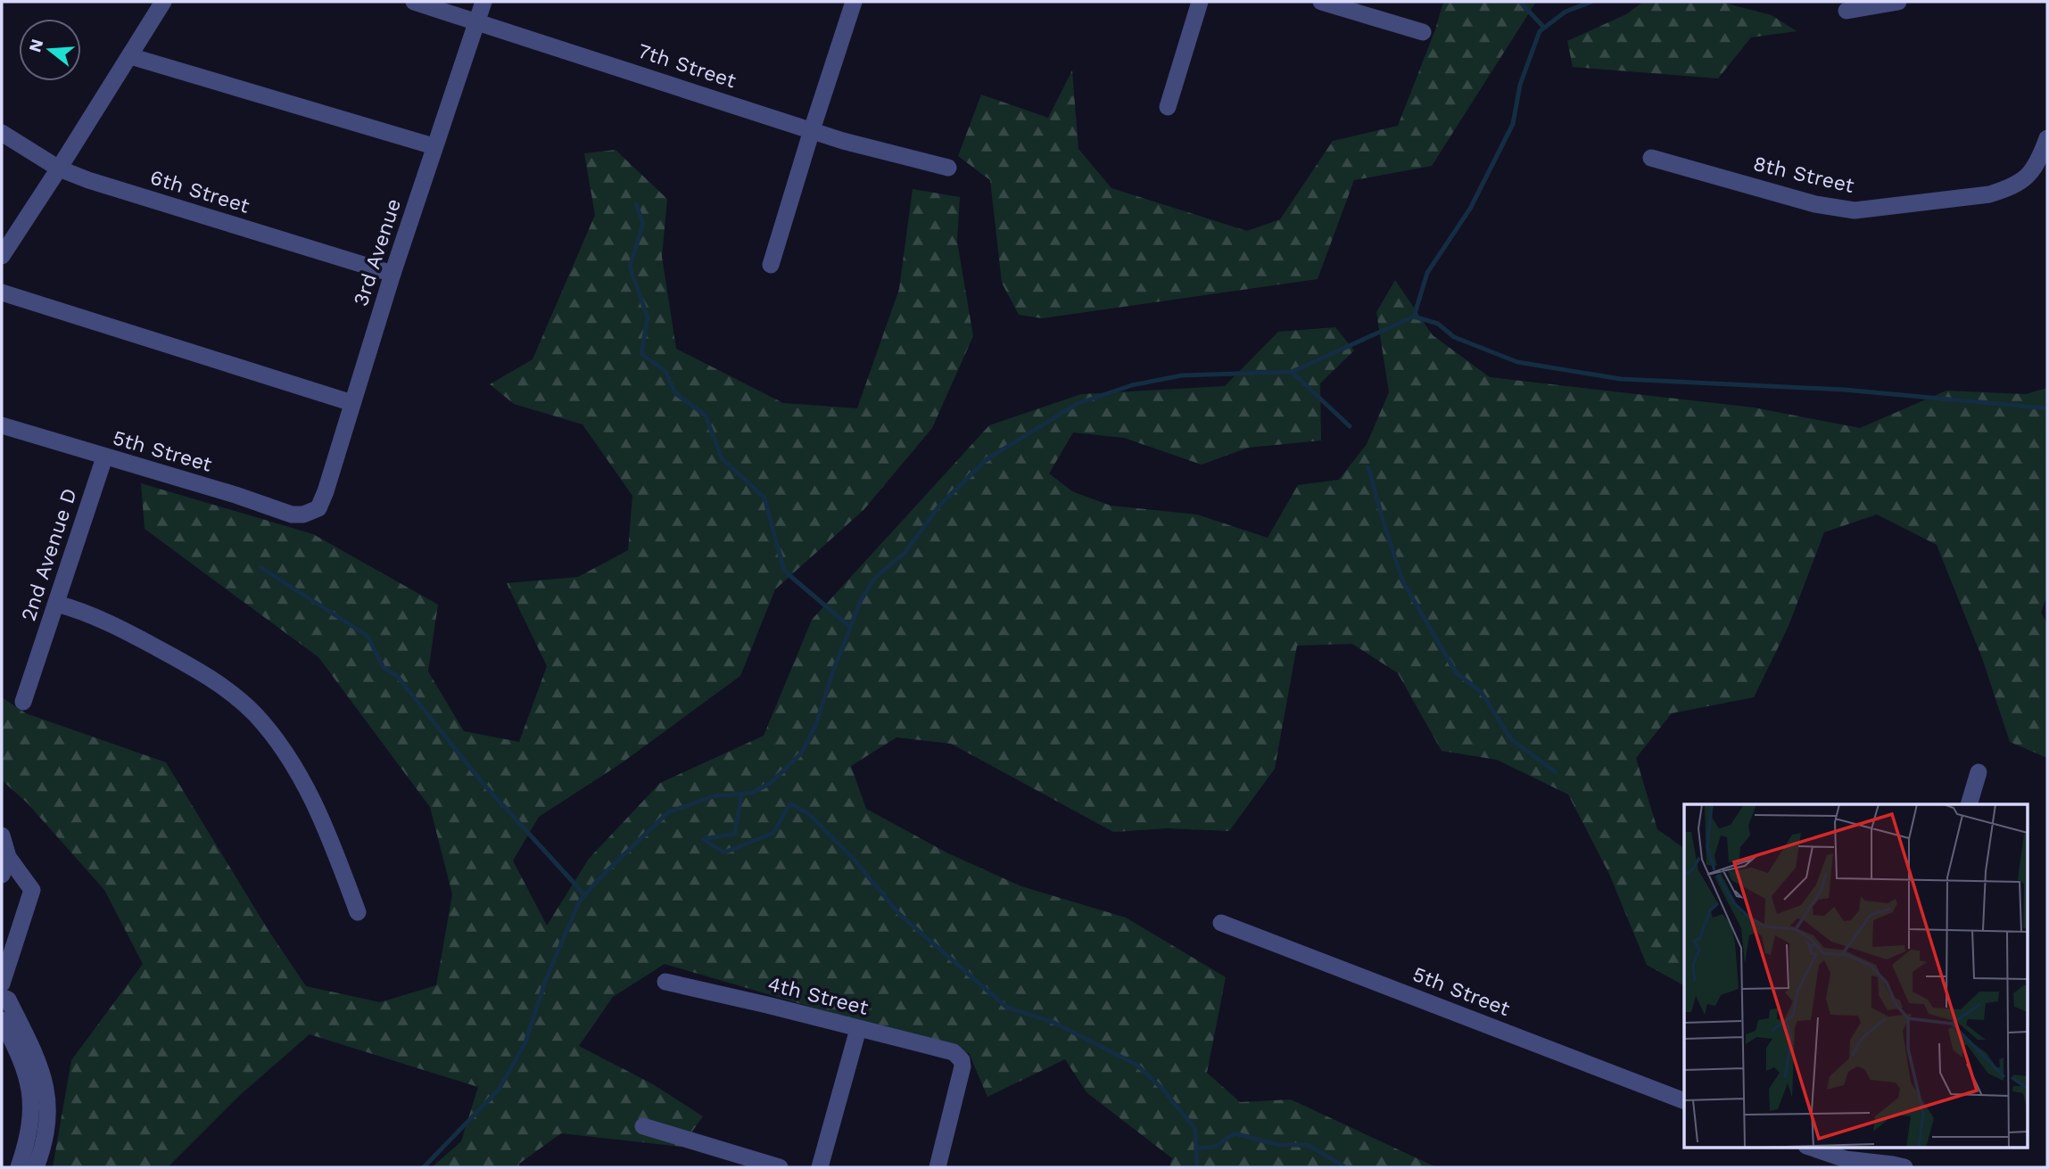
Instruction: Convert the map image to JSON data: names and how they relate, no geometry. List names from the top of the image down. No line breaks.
{"streets":{"street":["7th Street","8th Street","6th Street","3rd Avenue","5th Street","2nd Avenue D","4th Street"]},"crossings":[["7th Street","3rd Avenue"],["6th Street","3rd Avenue"],["3rd Avenue","5th Street"],["5th Street","2nd Avenue D"]],"north":"left"}
